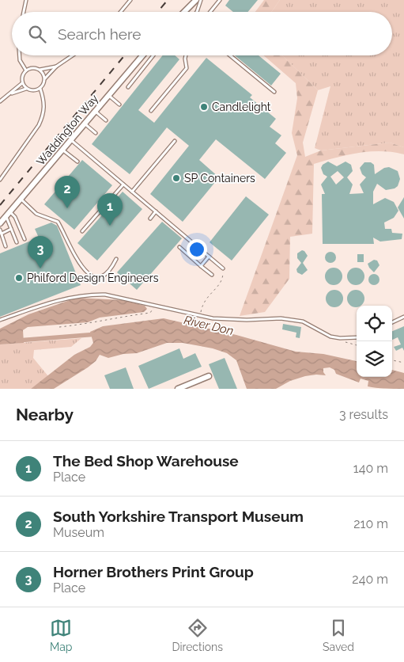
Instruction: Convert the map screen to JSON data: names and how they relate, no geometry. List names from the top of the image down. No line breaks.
{"streets":{"street":["Waddington Way"]},"water":["River Don"],"places":["Candlelight","SP Containers","Philford Design Engineers"],"page":{"search":"Search here","pins":["2","1","3"],"heading":["Nearby","3 results"],"list":[{"mark":"1","name":"The Bed Shop Warehouse","note":"Place","value":"140 m"},{"mark":"2","name":"South Yorkshire Transport Museum","note":"Museum","value":"210 m"},{"mark":"3","name":"Horner Brothers Print Group","note":"Place","value":"240 m"}],"nav":["Map","Directions","Saved"]}}
